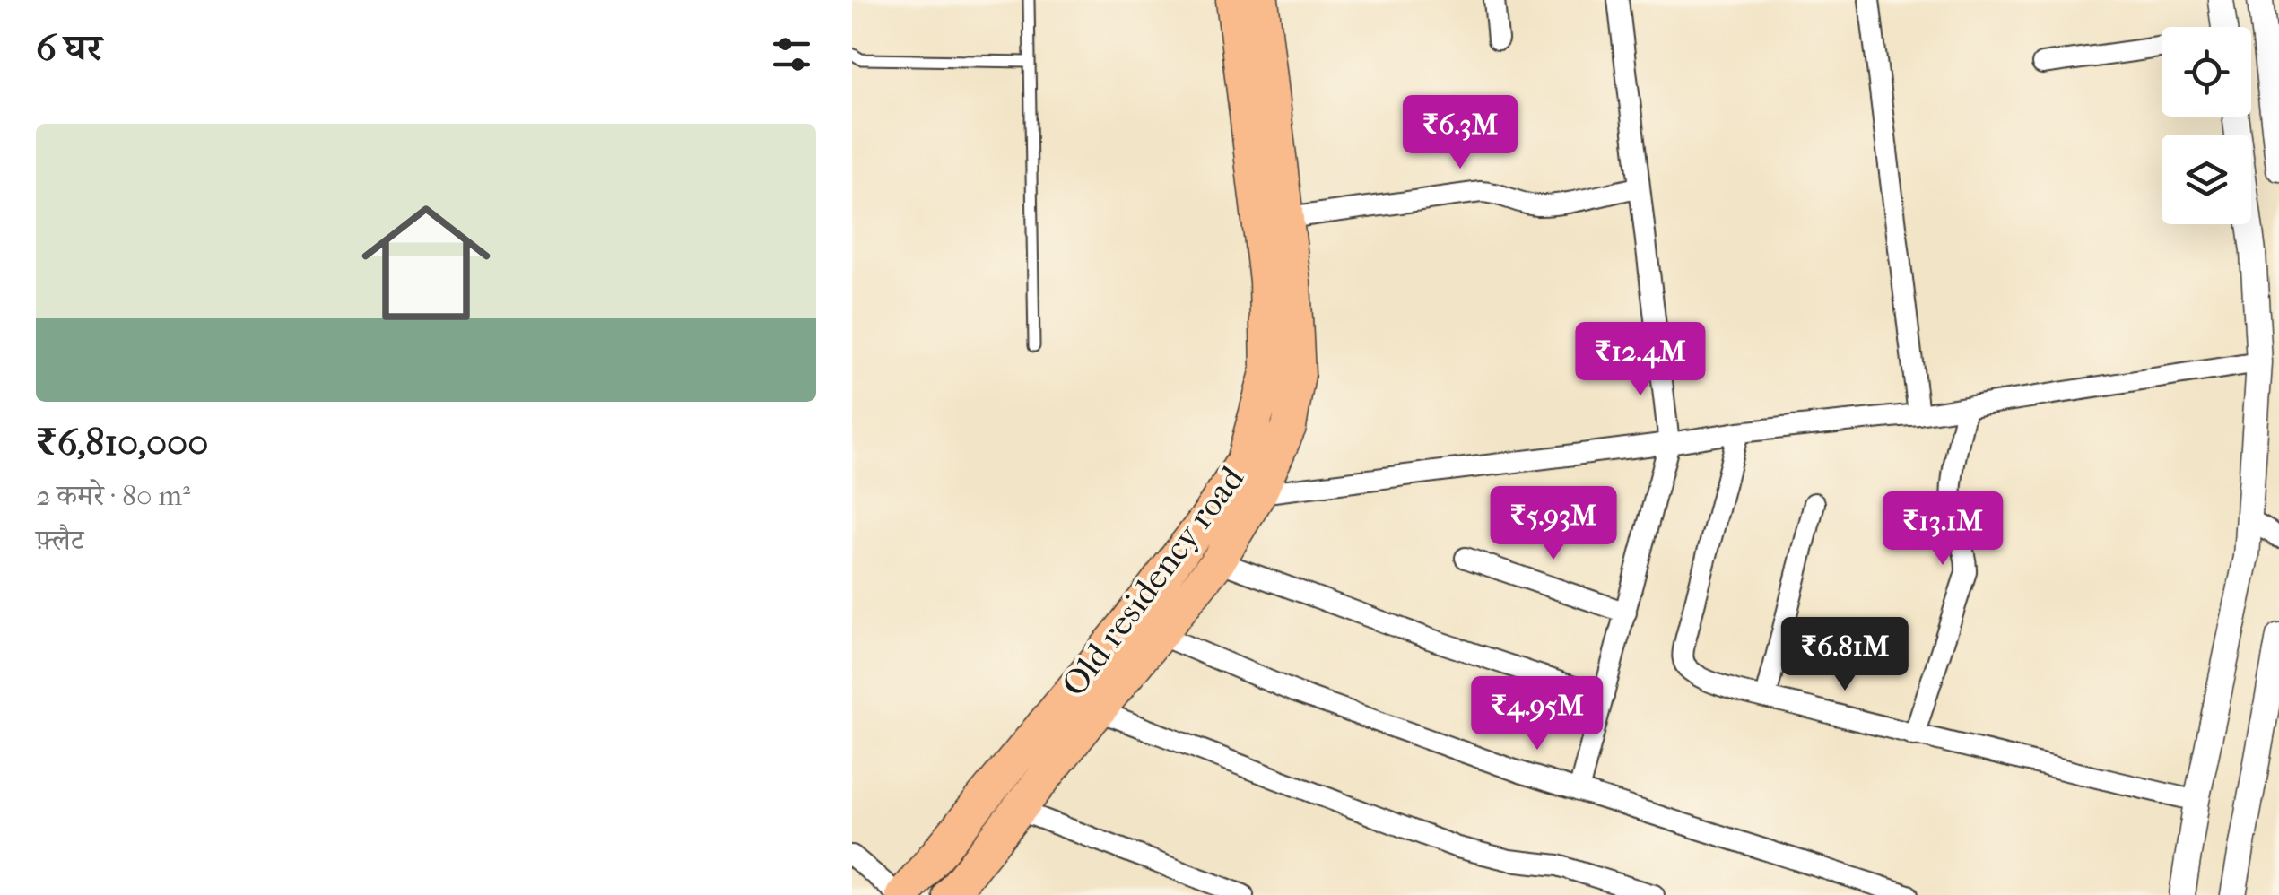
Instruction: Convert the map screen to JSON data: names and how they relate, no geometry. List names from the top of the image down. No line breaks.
{"streets":{"highway":["Old residency road"]},"page":{"heading":"6 घर","price":["₹6.3M","₹12.4M","₹5.93M","₹13.1M","₹6.81M","₹4.95M"],"list":[{"name":"₹6,810,000","note":"2 कमरे · 80 m² · फ़्लैट"}]}}
